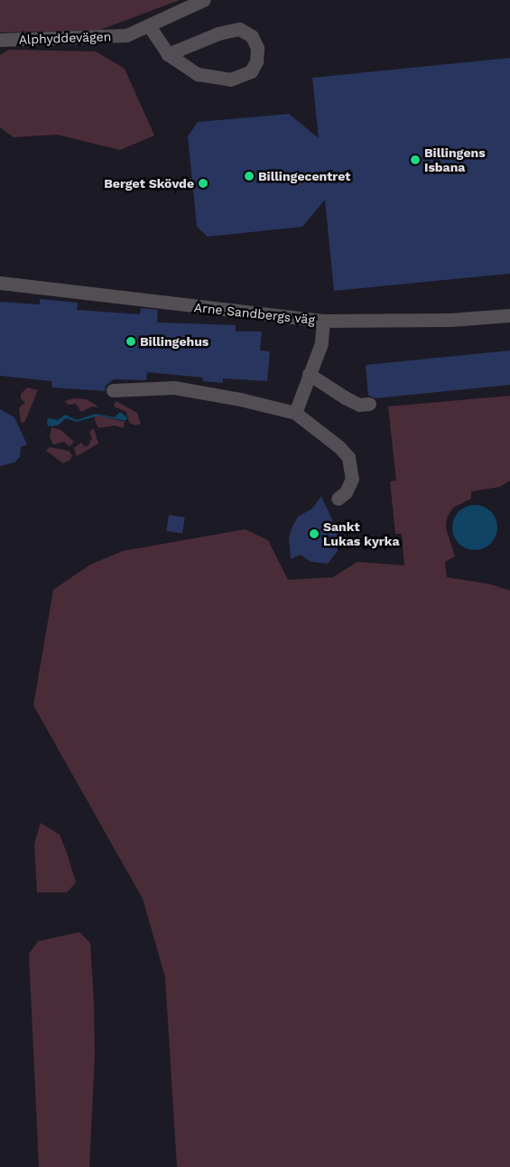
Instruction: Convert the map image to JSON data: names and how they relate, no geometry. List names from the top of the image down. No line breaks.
{"streets":{"street":["Alphyddevägen","Arne Sandbergs väg"]},"places":["Billingens Isbana","Billingecentret","Berget Skövde","Billingehus","Sankt Lukas kyrka"]}
